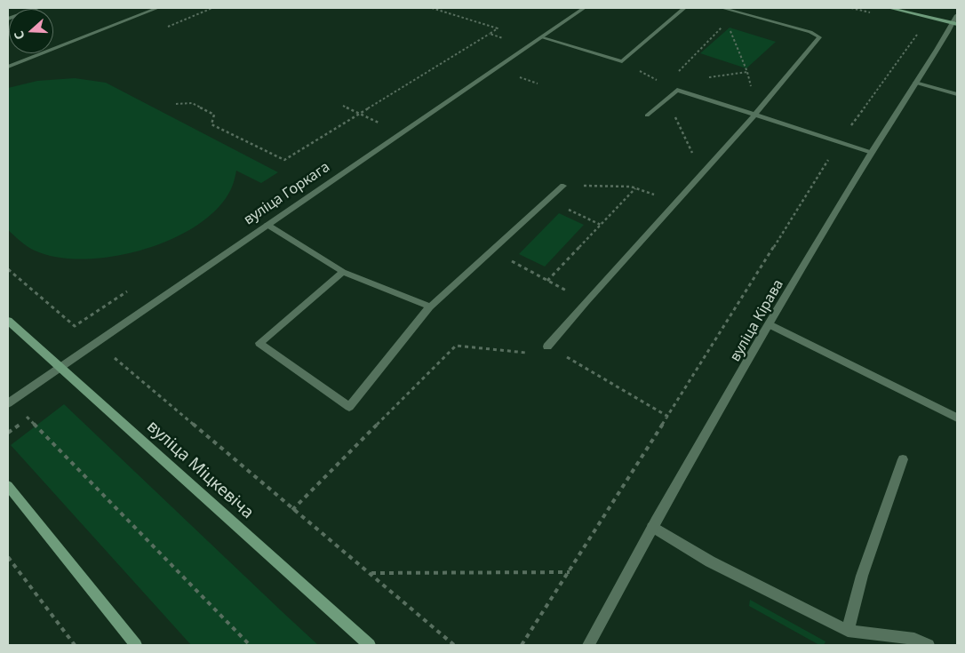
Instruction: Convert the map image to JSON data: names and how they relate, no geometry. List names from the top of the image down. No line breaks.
{"streets":{"street":["вуліца Горкага","вуліца Кірава","вуліца Міцкевіча"]},"crossings":[["вуліца Горкага","вуліца Міцкевіча"]],"north":"left"}
